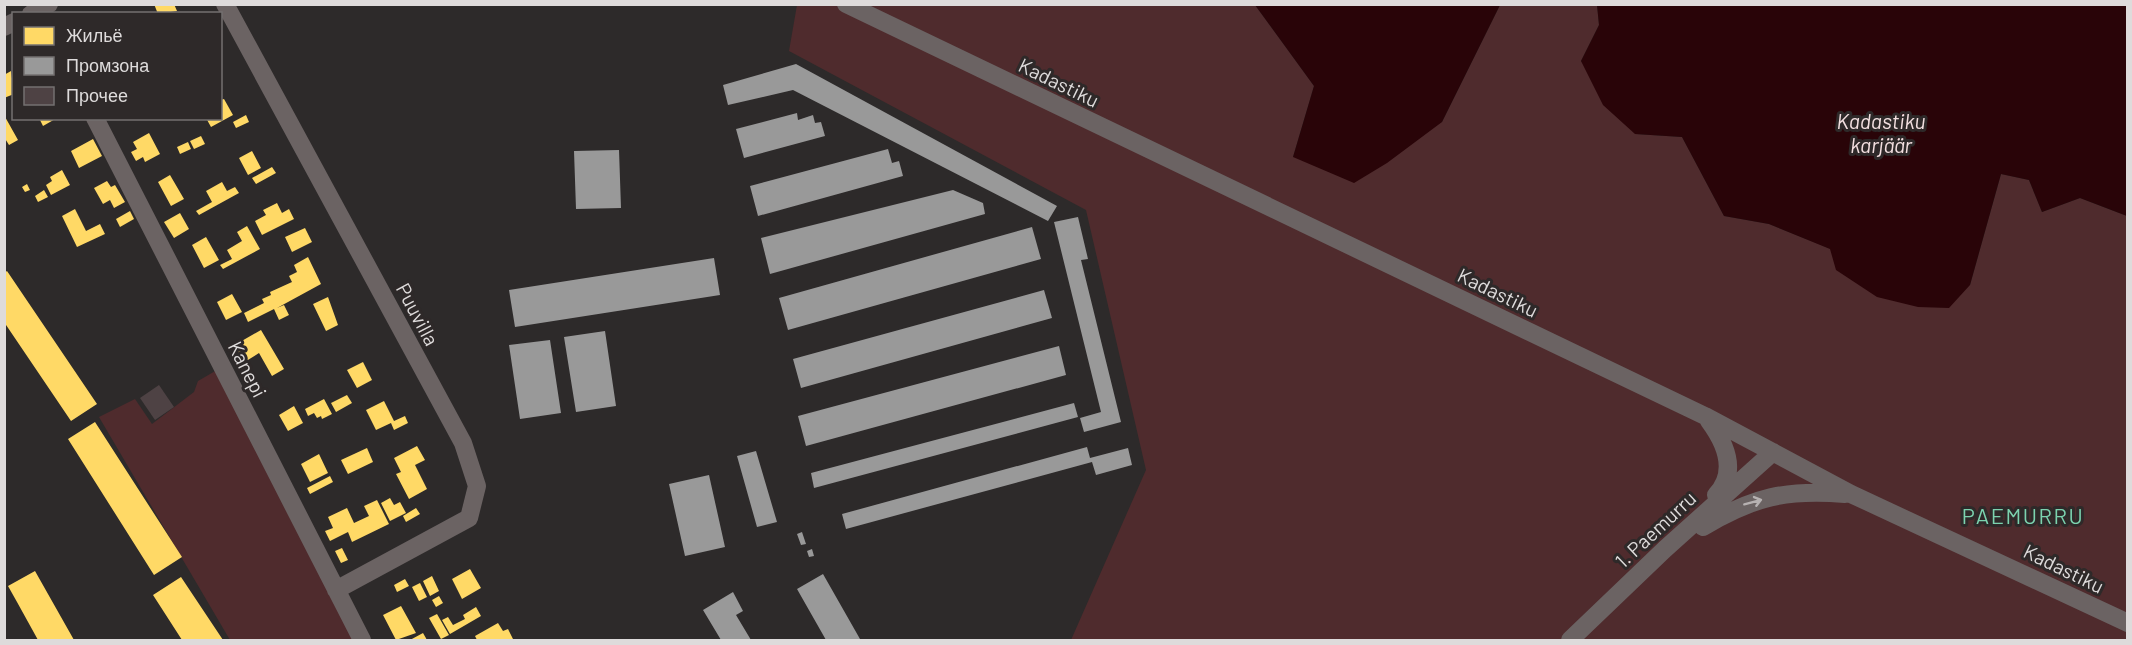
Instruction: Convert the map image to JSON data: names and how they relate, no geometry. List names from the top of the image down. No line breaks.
{"streets":{"street":["Kadastiku","Puuvilla","Kanepi","1. Paemurru"]},"crossings":[["Kadastiku","1. Paemurru"],["Puuvilla","Kanepi"]],"districts":["PAEMURRU"],"water":["Kadastiku karjäär"],"legend":["Жильё","Промзона","Прочее"]}
